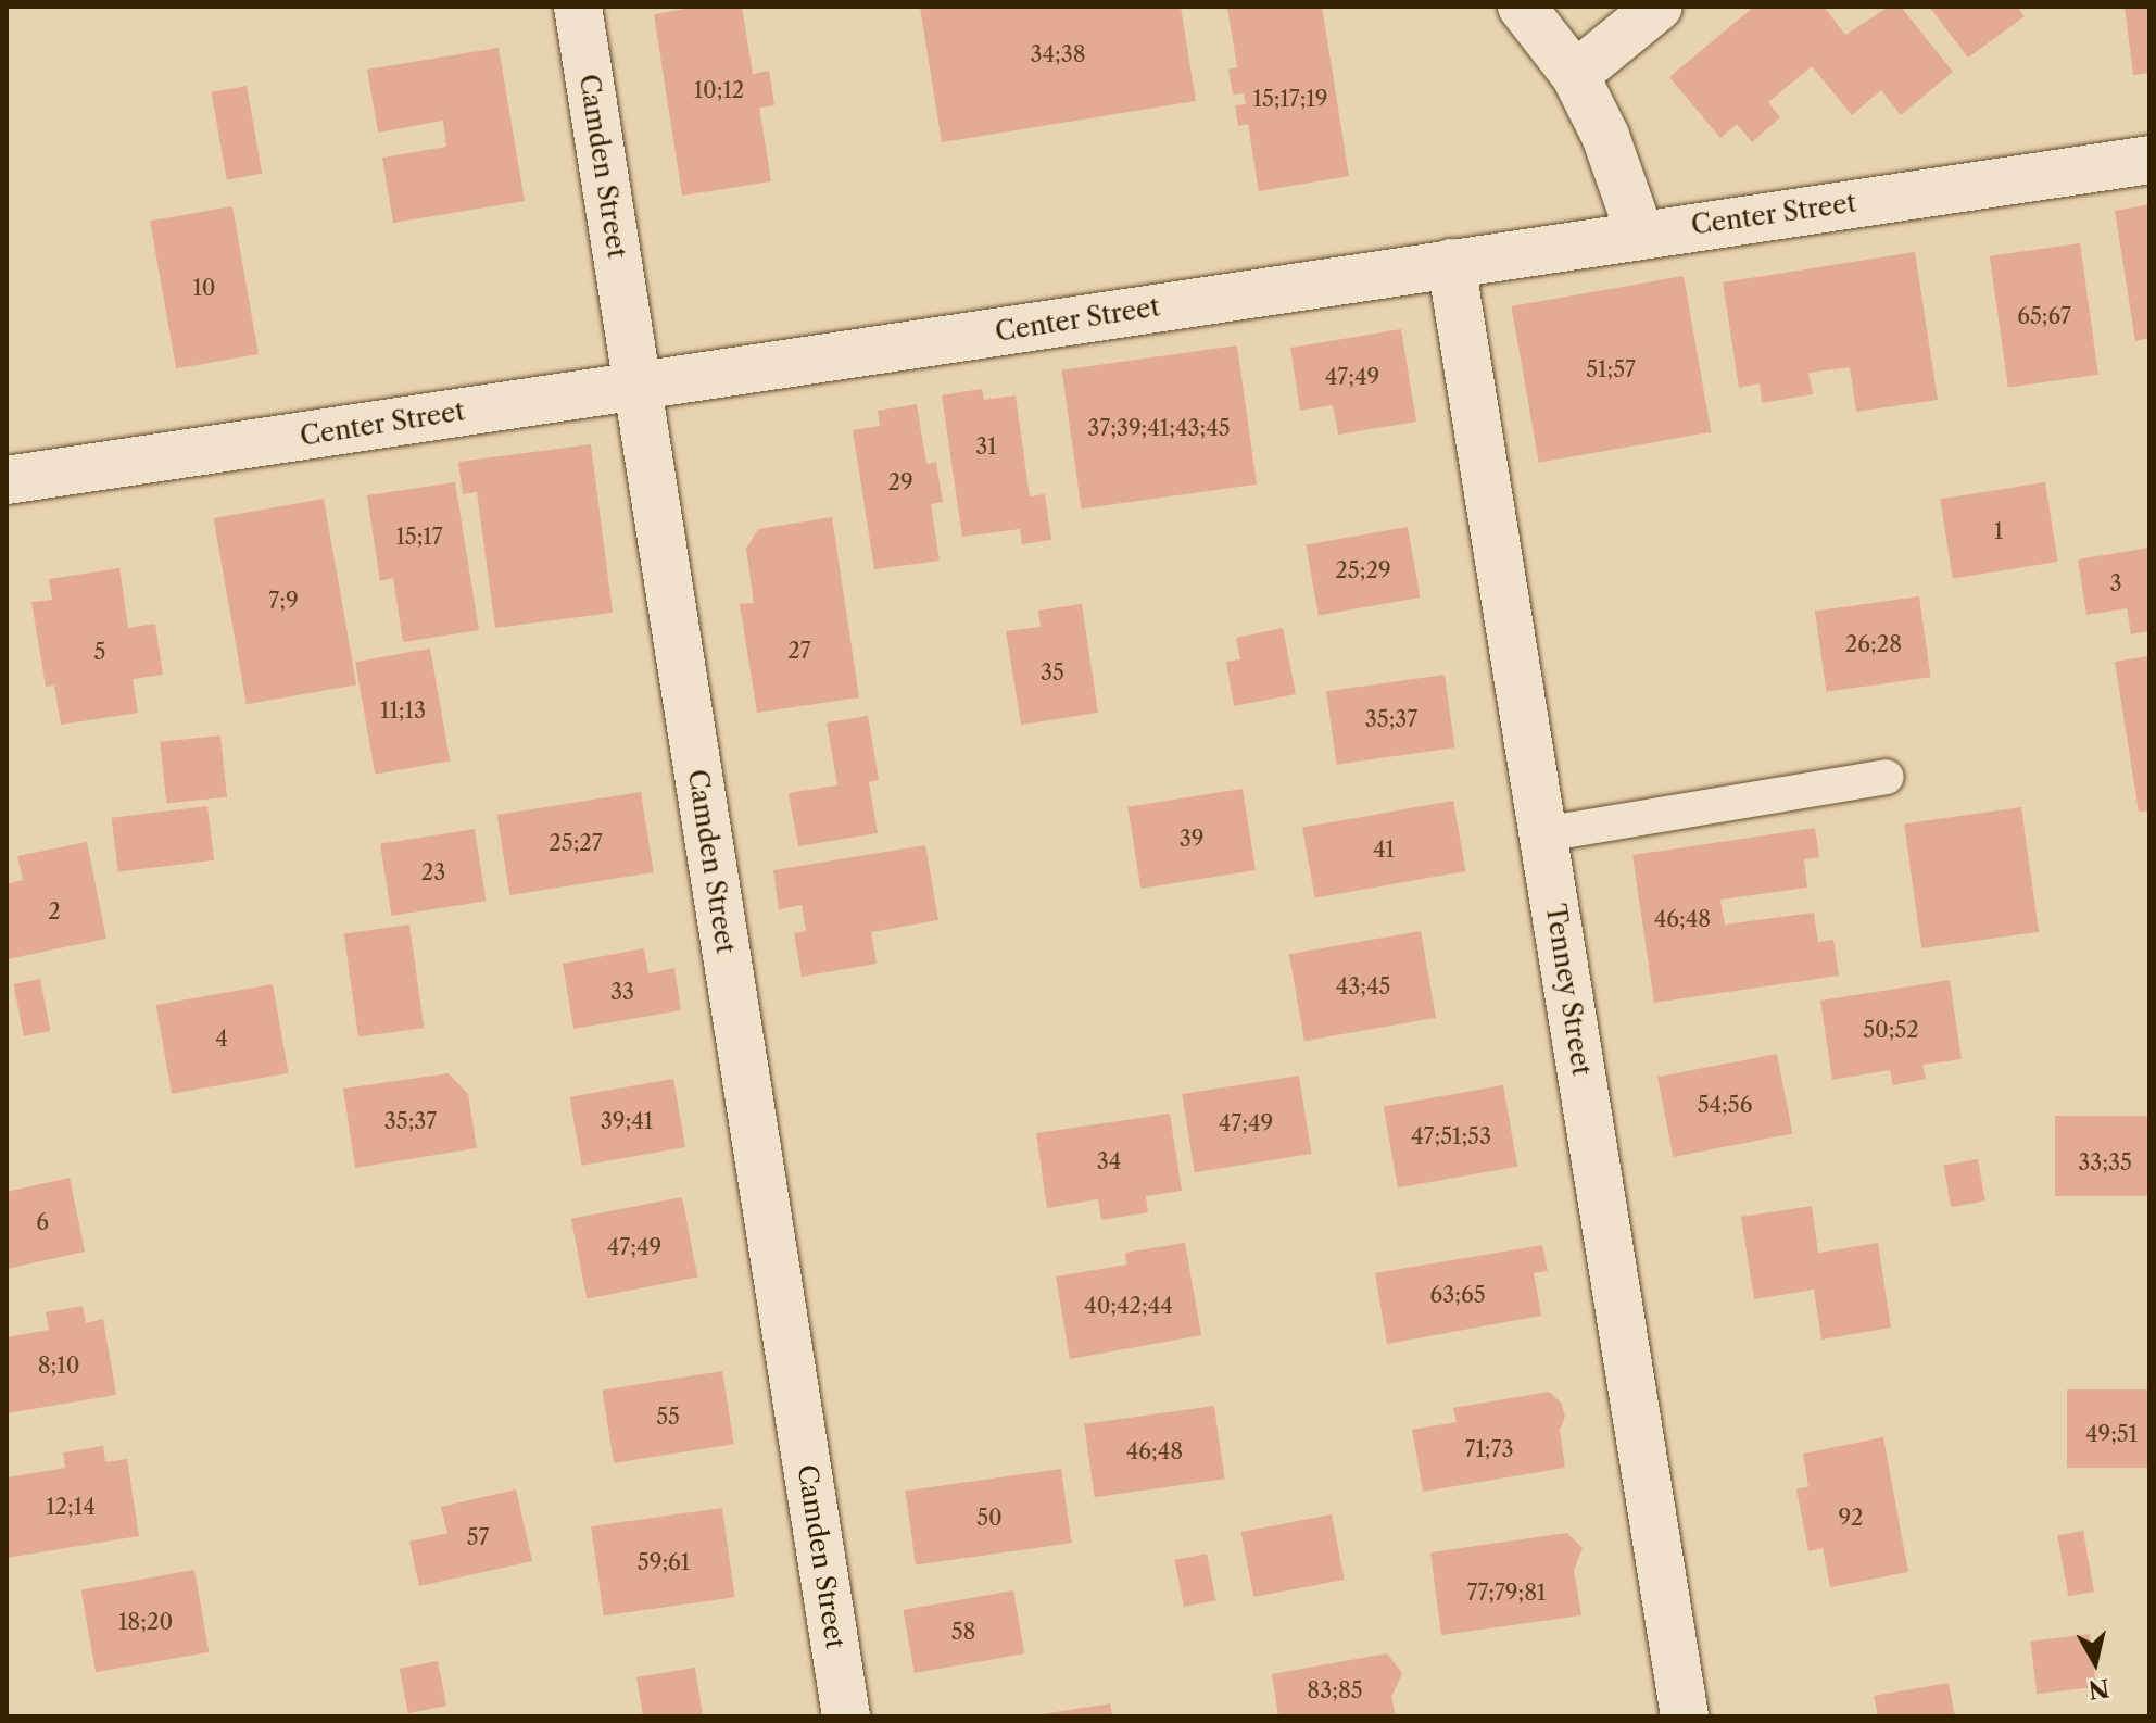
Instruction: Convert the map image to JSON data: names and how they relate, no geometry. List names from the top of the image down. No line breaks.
{"streets":{"street":["Camden Street","Center Street","Tenney Street"]},"crossings":[["Camden Street","Center Street"],["Center Street","Tenney Street"]],"house_numbers":["34;38","10;12","15;17;19","10","65;67","51;57","47;49","37;39;41;43;45","31","29","1","15;17","25;29","3","7;9","26;28","27","5","35","11;13","35;37","39","25;27","41","23","2","46;48","43;45","33","50;52","4","54;56","35;37","39;41","47;49","47;51;53","34","33;35","6","47;49","63;65","40;42;44","8;10","55","49;51","71;73","46;48","12;14","50","92","57","59;61","77;79;81","18;20","58","83;85"],"north":"bottom"}
